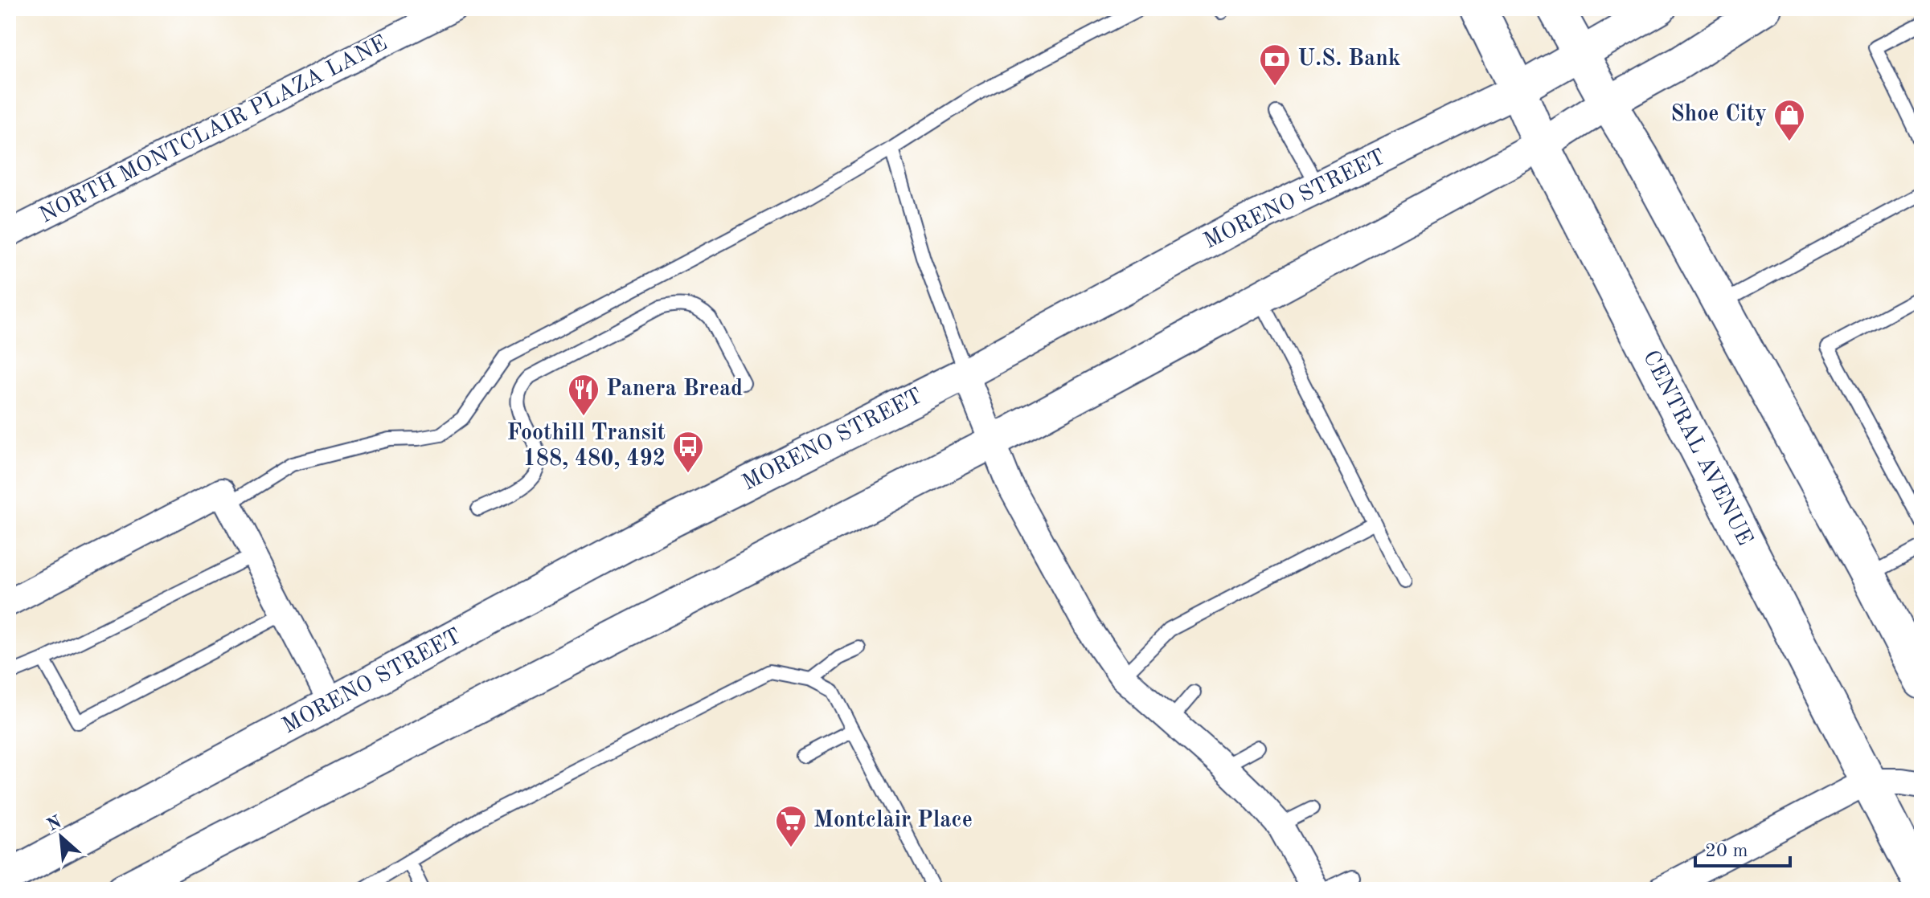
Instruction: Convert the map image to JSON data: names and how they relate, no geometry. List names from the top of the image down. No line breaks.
{"streets":{"main road":["CENTRAL AVENUE"],"street":["NORTH MONTCLAIR PLAZA LANE","MORENO STREET"]},"crossings":[["MORENO STREET","CENTRAL AVENUE"]],"places":{"bank":["U.S. Bank"],"shop":["Shoe City"],"restaurant":["Panera Bread"],"bus stop":["Foothill Transit 188, 480, 492"],"supermarket":["Montclair Place"]},"scale_bar":"20 m","north":"top left"}
